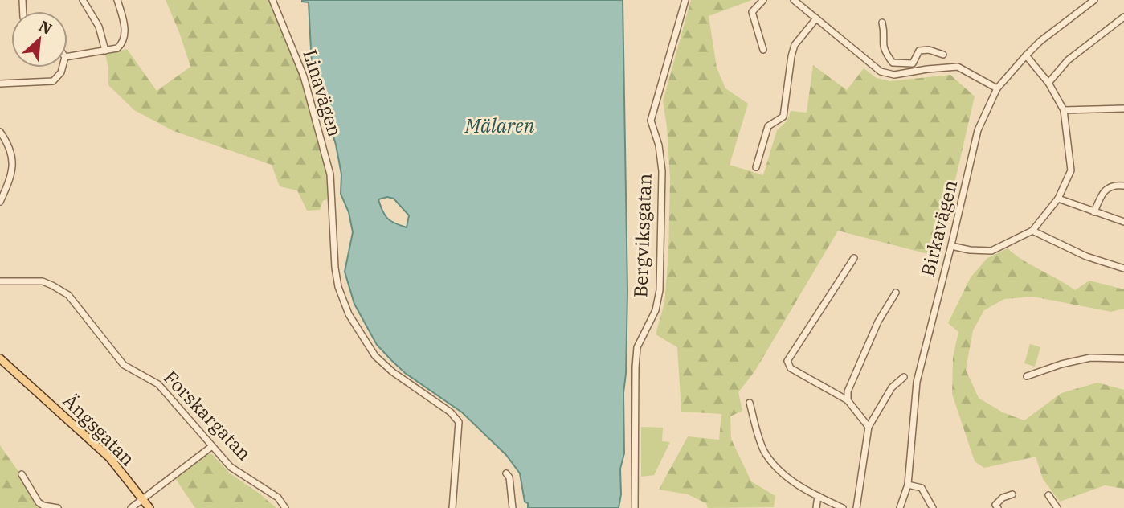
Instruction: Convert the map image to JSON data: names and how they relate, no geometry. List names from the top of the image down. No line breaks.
{"streets":{"main road":["Ängsgatan"],"street":["Linavägen","Birkavägen","Bergviksgatan","Forskargatan"]},"water":["Mälaren"],"north":"top right"}
